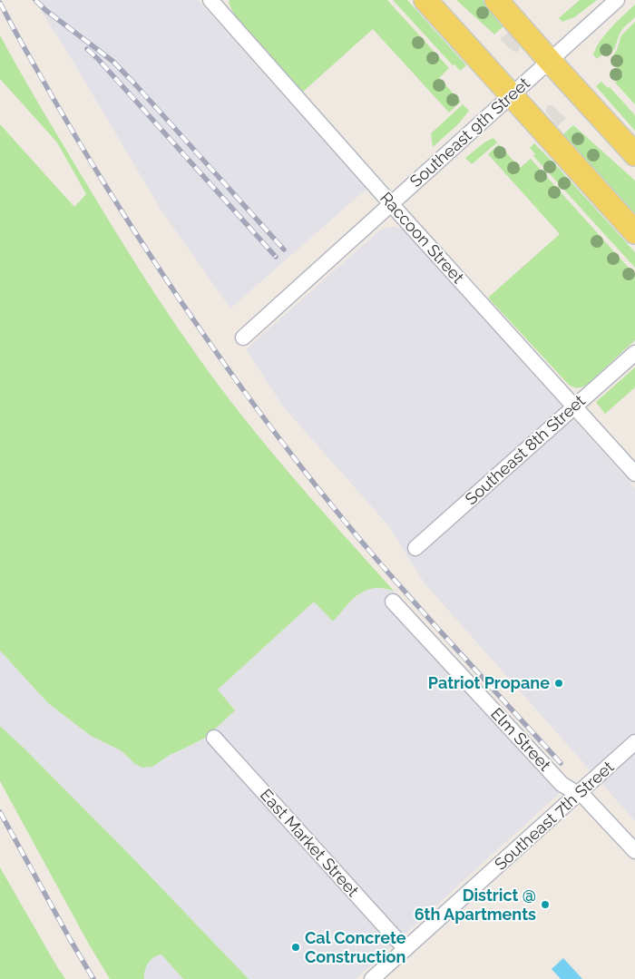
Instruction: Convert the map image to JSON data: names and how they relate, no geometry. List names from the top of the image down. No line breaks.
{"streets":{"street":["Southeast 9th Street","Raccoon Street","Southeast 8th Street","Elm Street","Southeast 7th Street","East Market Street"]},"crossings":[["Southeast 9th Street","Raccoon Street"],["Raccoon Street","Southeast 8th Street"],["Elm Street","Southeast 7th Street"],["Southeast 7th Street","East Market Street"]],"places":["Patriot Propane","District @ 6th Apartments","Cal Concrete Construction"]}
